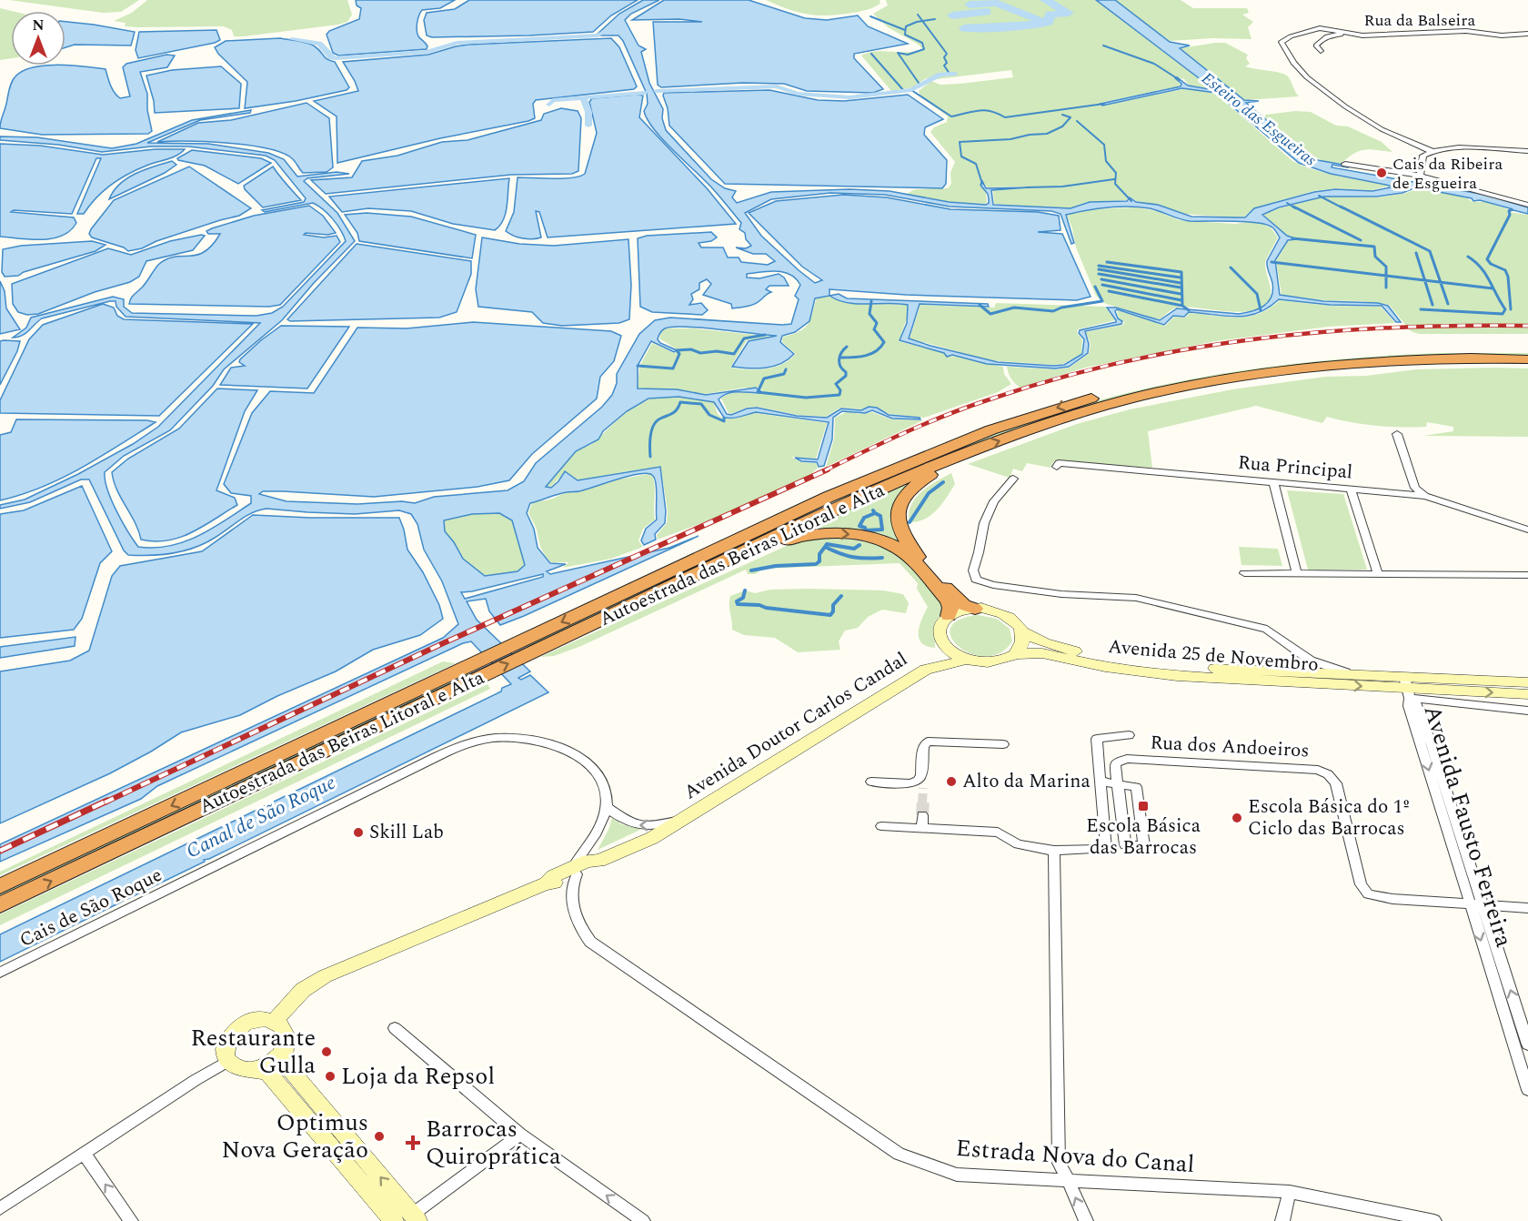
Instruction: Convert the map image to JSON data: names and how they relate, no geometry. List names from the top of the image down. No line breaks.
{"streets":{"highway":["Autoestrada das Beiras Litoral e Alta"],"street":["Rua da Balseira","Rua Principal","Avenida 25 de Novembro","Avenida Doutor Carlos Candal","Rua dos Andoeiros","Avenida Fausto Ferreira","Cais de São Roque","Estrada Nova do Canal"]},"crossings":[["Avenida 25 de Novembro","Avenida Doutor Carlos Candal"],["Avenida 25 de Novembro","Avenida Fausto Ferreira"],["Avenida Doutor Carlos Candal","Cais de São Roque"],["Avenida Doutor Carlos Candal","Estrada Nova do Canal"],["Rua dos Andoeiros","Avenida Fausto Ferreira"]],"water":["Esteiro das Esgueiras","Canal de São Roque"],"places":{"other":["Cais da Ribeira de Esgueira","Alto da Marina","Escola Básica do 1º Ciclo das Barrocas","Skill Lab","Restaurante Gulla","Loja da Repsol","Optimus Nova Geração"],"transit":["Escola Básica das Barrocas"],"health":["Barrocas Quiroprática"]},"north":"top"}
